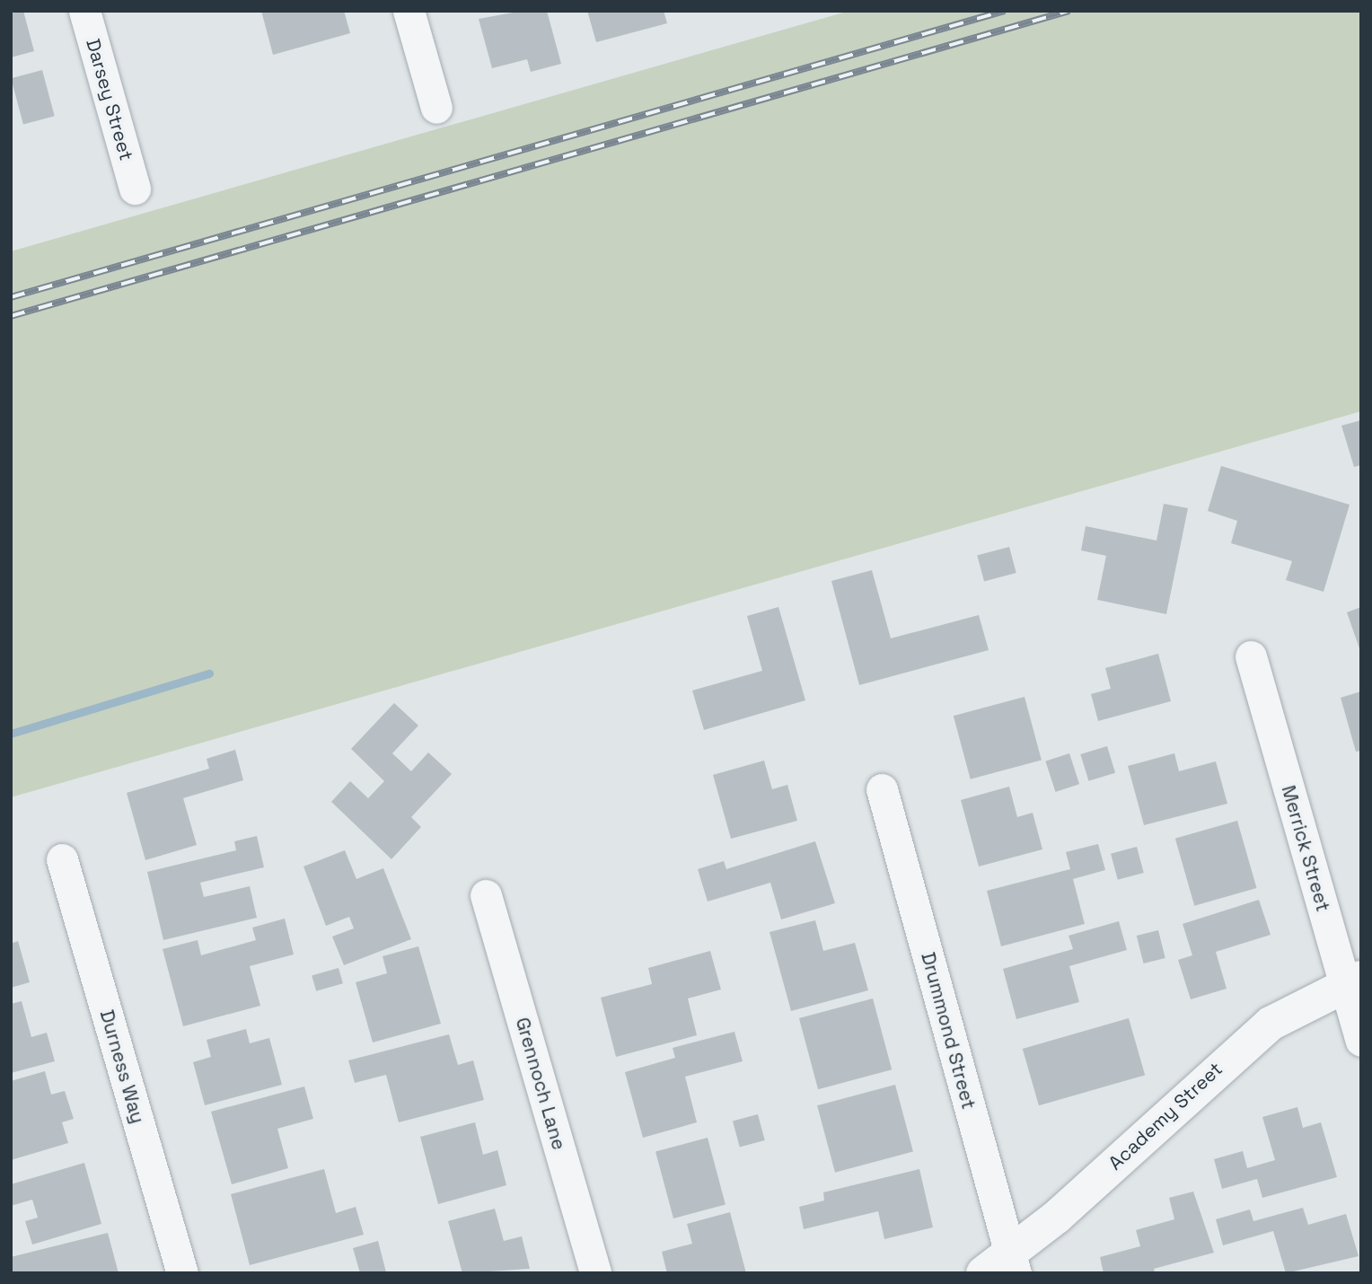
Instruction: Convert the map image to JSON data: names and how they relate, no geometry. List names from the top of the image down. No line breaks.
{"streets":{"street":["Darsey Street","Merrick Street","Drummond Street","Durness Way","Grennoch Lane","Academy Street"]},"crossings":[["Merrick Street","Academy Street"],["Drummond Street","Academy Street"]]}
